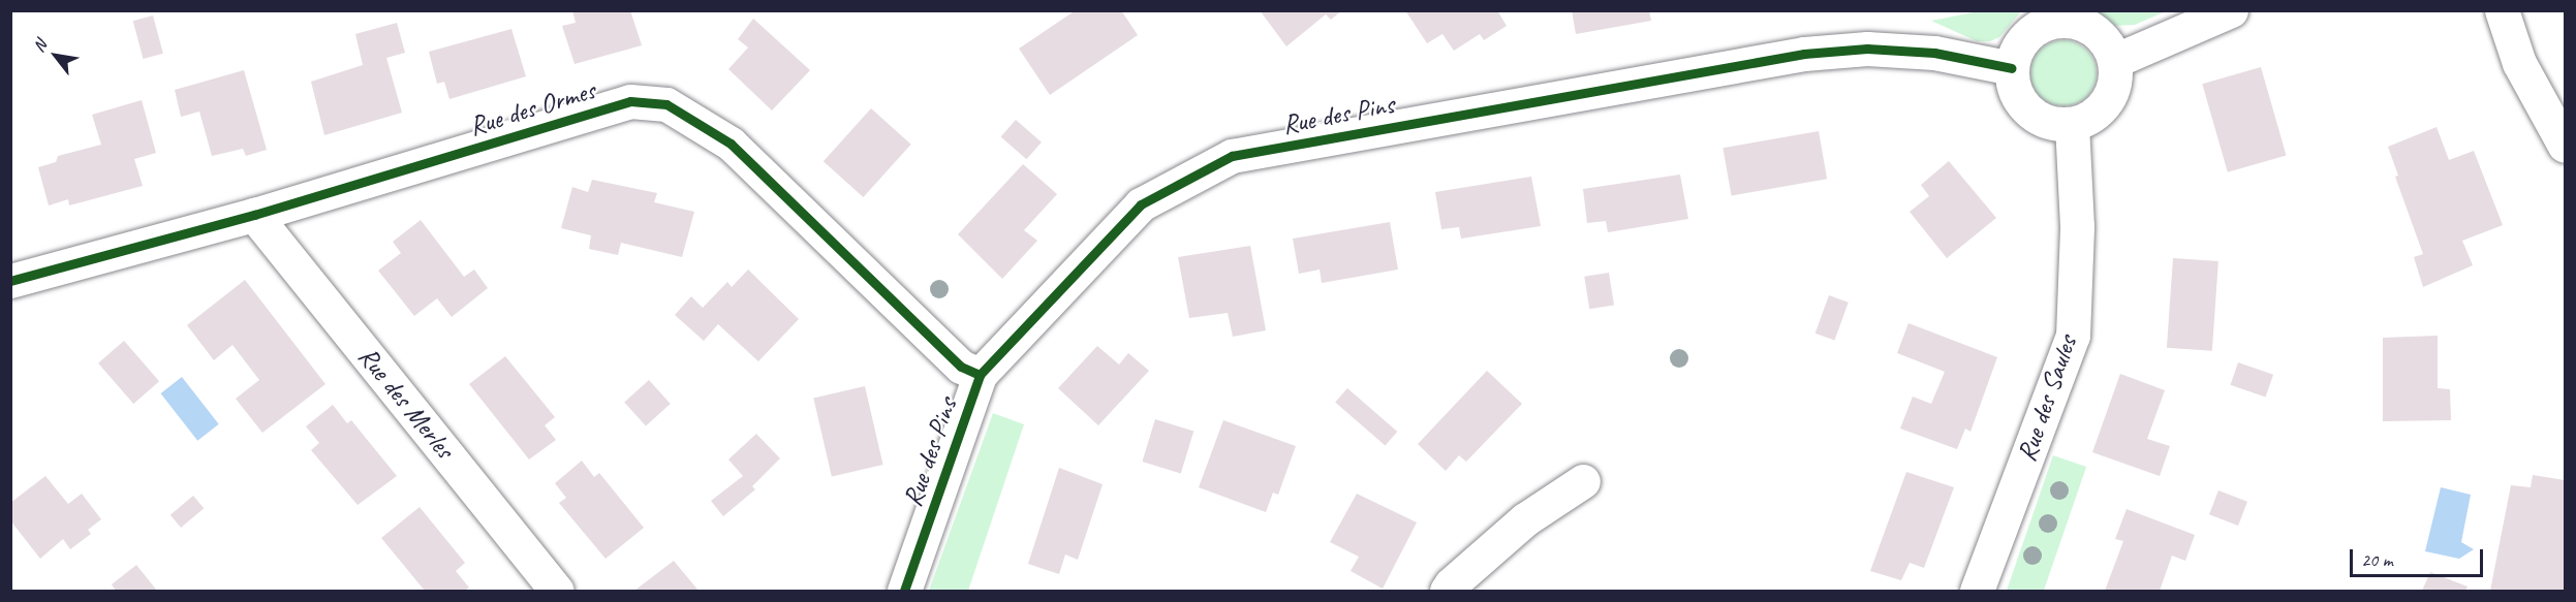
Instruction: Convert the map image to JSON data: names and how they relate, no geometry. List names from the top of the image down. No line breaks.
{"streets":{"street":["Rue des Ormes","Rue des Pins","Rue des Saules","Rue des Merles"]},"crossings":[["Rue des Ormes","Rue des Pins"],["Rue des Ormes","Rue des Merles"],["Rue des Pins","Rue des Saules"]],"scale_bar":"20 m","north":"top left"}
